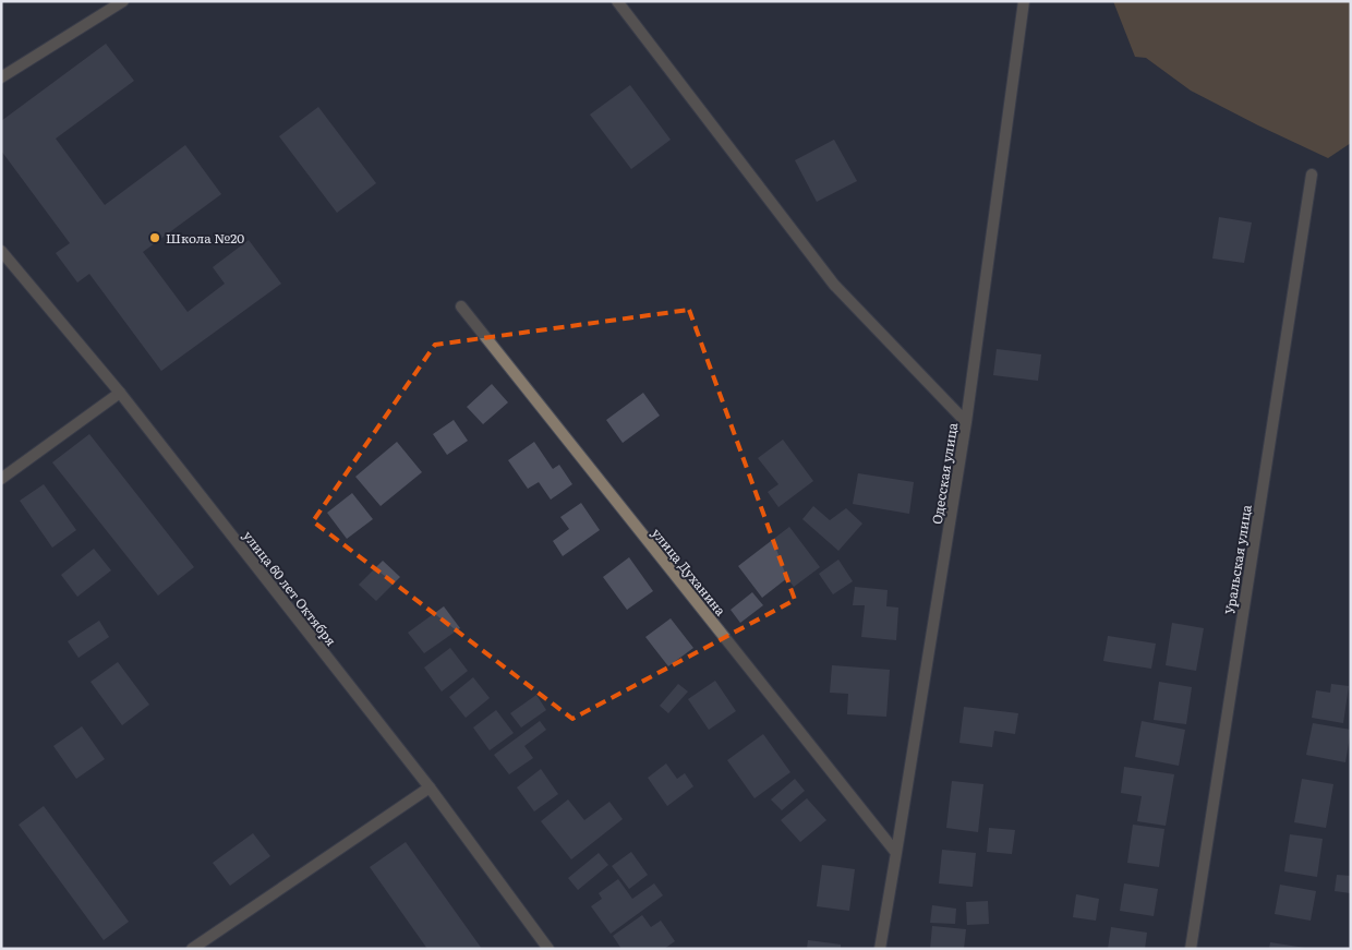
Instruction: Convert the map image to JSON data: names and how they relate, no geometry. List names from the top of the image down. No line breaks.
{"streets":{"street":["Одесская улица","Уральская улица","улица Духанина","улица 60 лет Октября"]},"crossings":[["Одесская улица","улица Духанина"]],"places":["Школа №20"]}
